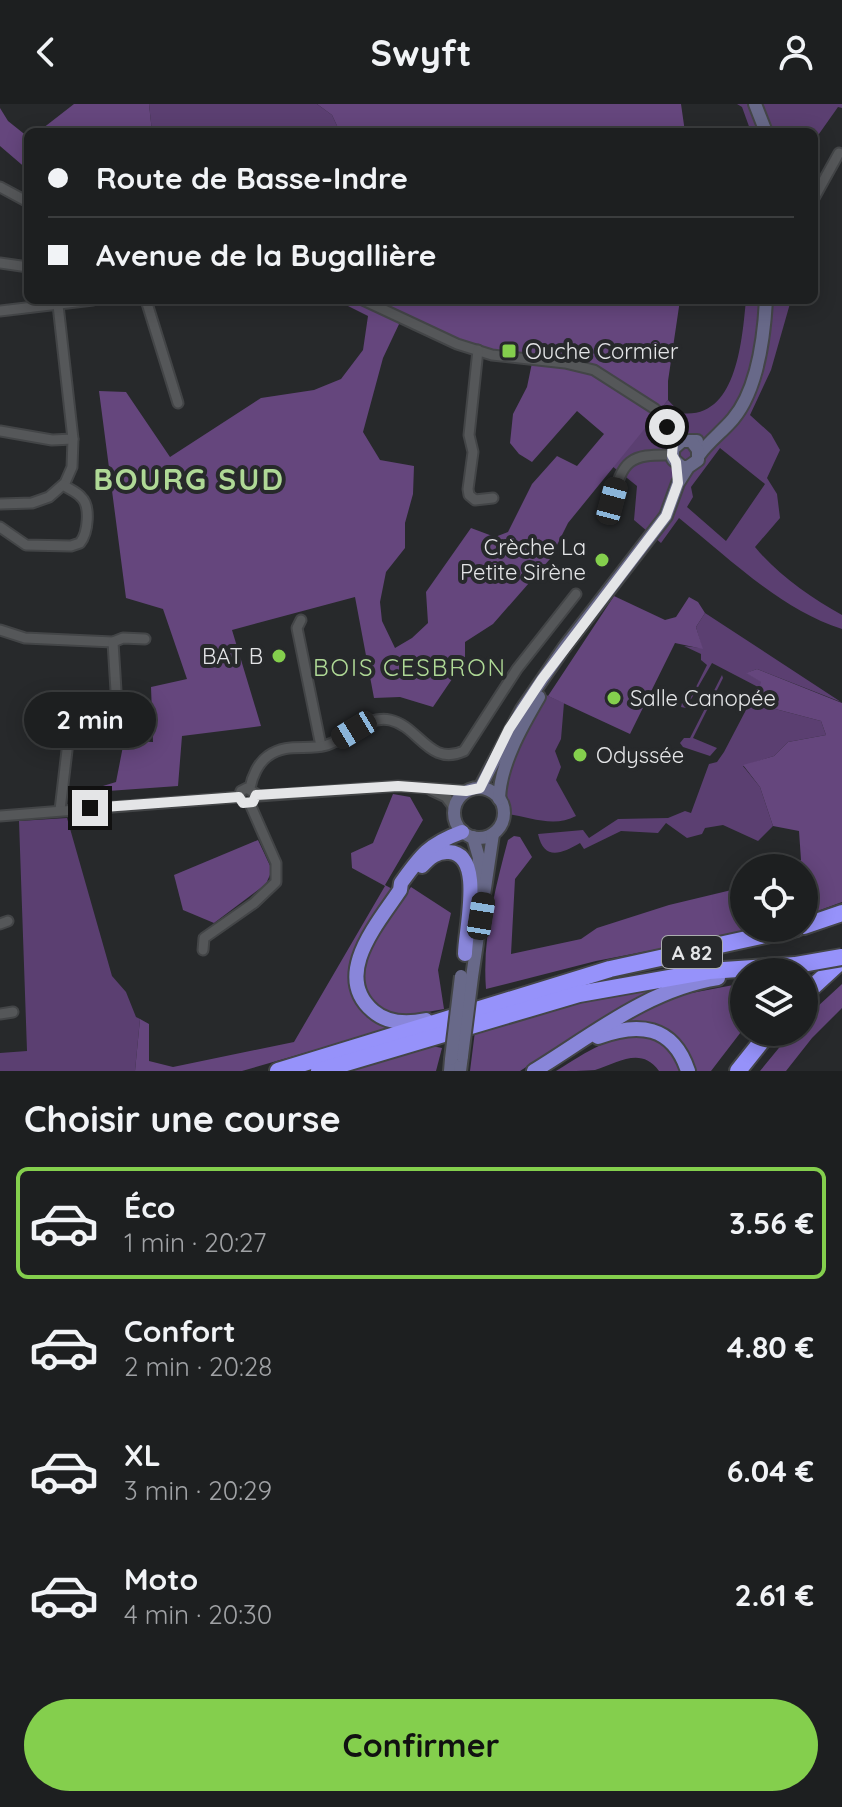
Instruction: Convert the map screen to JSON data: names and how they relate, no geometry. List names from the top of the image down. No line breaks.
{"streets":{"highway":["A 82"]},"districts":["BOURG SUD","BOIS CESBRON"],"places":{"transit":["Ouche Cormier"],"other":["Crèche La Petite Sirène","BAT B","Salle Canopée","Odyssée"]},"page":{"header":"Swyft","banner":["Route de Basse-Indre","Avenue de la Bugallière"],"bubble":"2 min","heading":"Choisir une course","list":[{"name":"Éco","note":"1 min · 20:27","value":"3.56 €"},{"name":"Confort","note":"2 min · 20:28","value":"4.80 €"},{"name":"XL","note":"3 min · 20:29","value":"6.04 €"},{"name":"Moto","note":"4 min · 20:30","value":"2.61 €"}],"buttons":"Confirmer"}}
